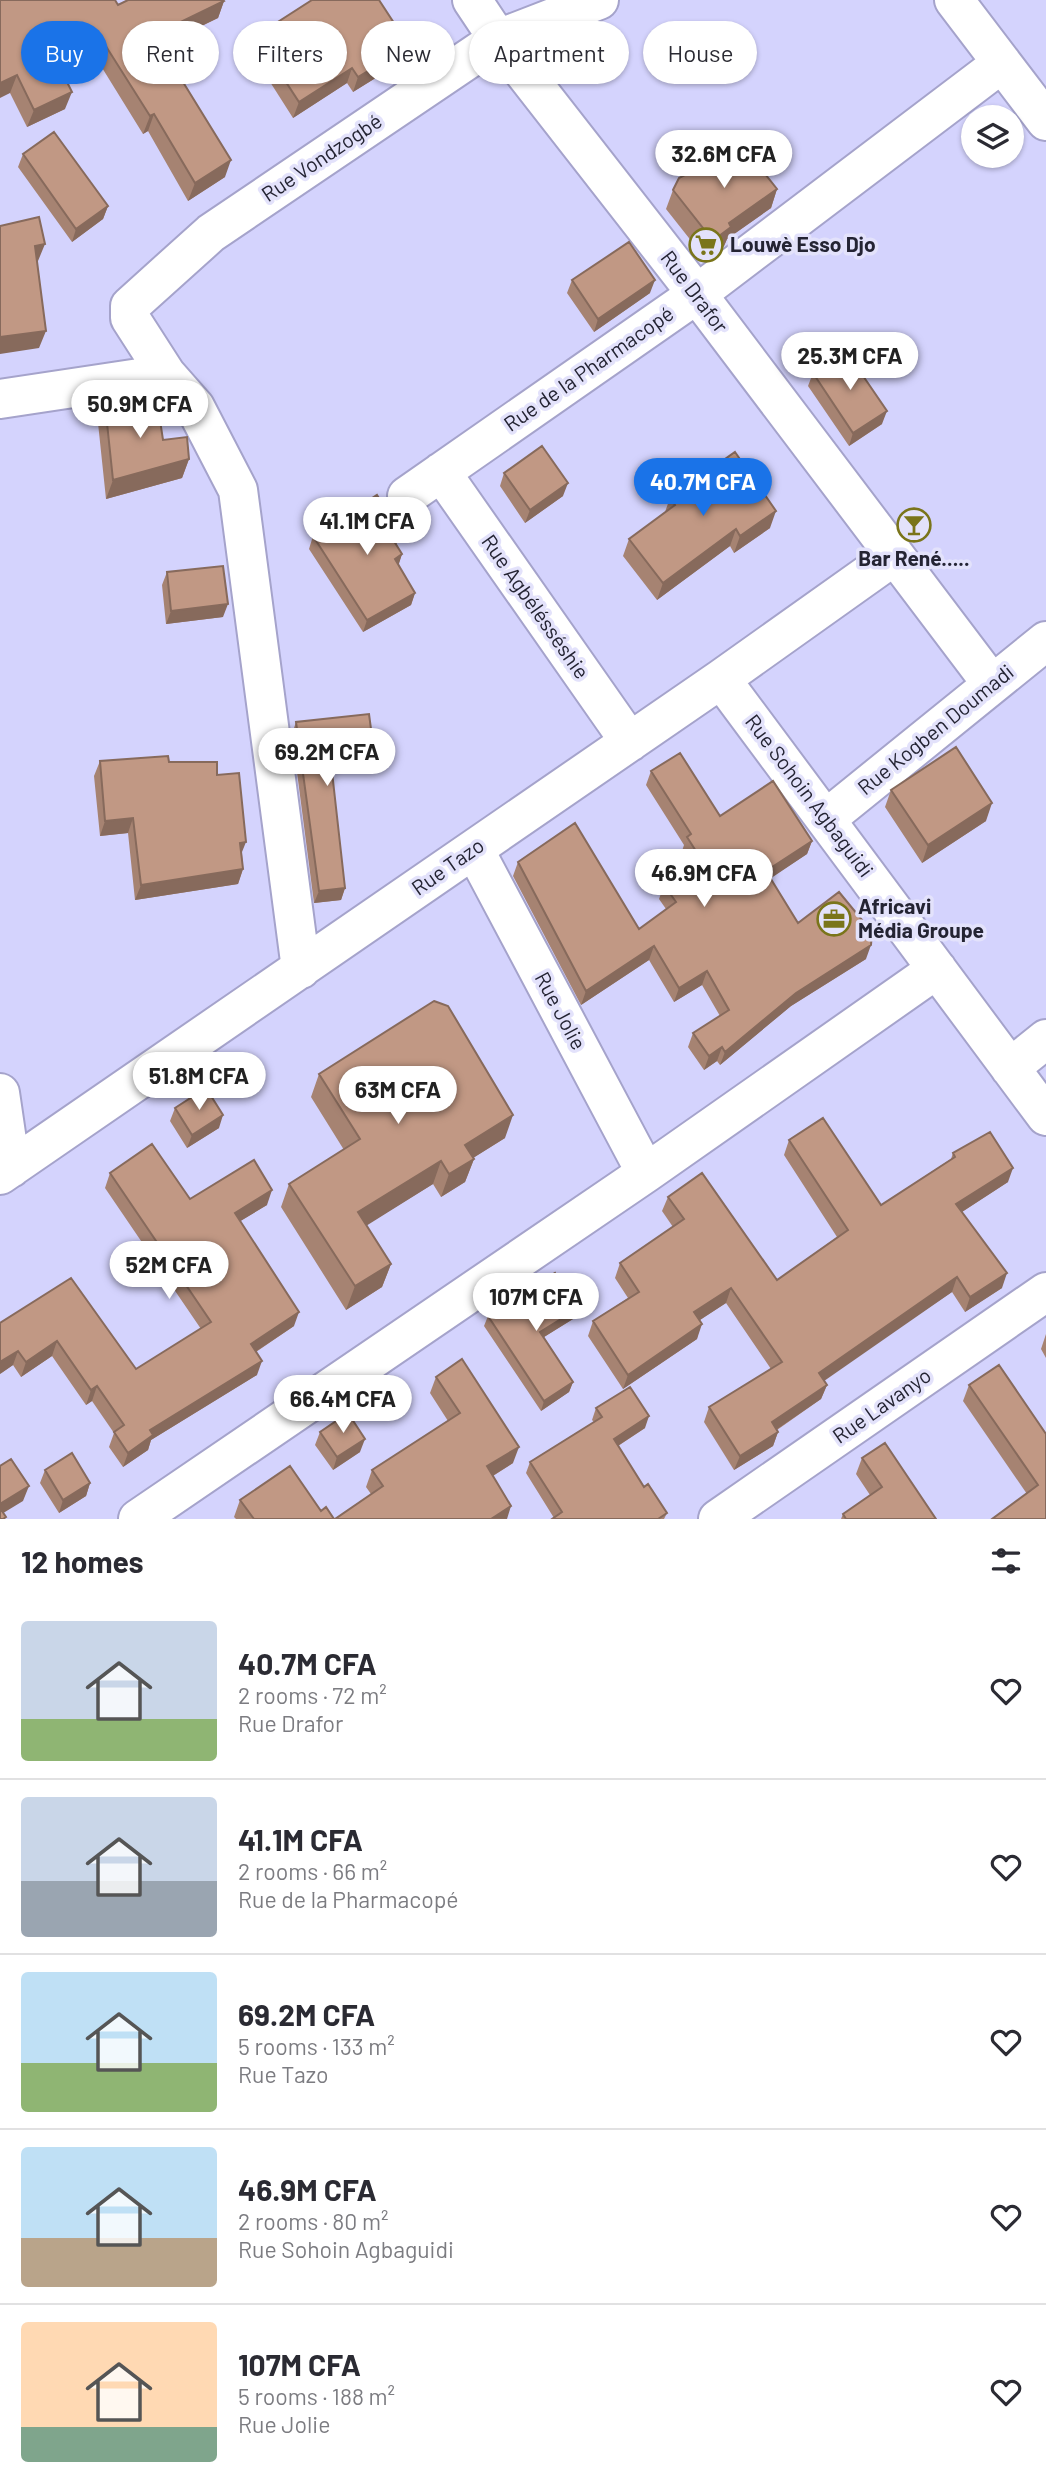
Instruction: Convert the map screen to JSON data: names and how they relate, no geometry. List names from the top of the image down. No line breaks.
{"streets":{"street":["Rue Vondzogbé","Rue Drafor","Rue de la Pharmacopé","Rue Agbélésséshie","Rue Kogben Doumadi","Rue Sohoin Agbaguidi","Rue Tazo","Rue Jolie","Rue Lavanyo"]},"crossings":[["Rue Vondzogbé","Rue Tazo"],["Rue Drafor","Rue de la Pharmacopé"],["Rue Drafor","Rue Kogben Doumadi"],["Rue Drafor","Rue Tazo"],["Rue de la Pharmacopé","Rue Agbélésséshie"],["Rue Agbélésséshie","Rue Tazo"],["Rue Kogben Doumadi","Rue Sohoin Agbaguidi"],["Rue Sohoin Agbaguidi","Rue Tazo"],["Rue Tazo","Rue Jolie"]],"places":{"supermarket":["Louwè Esso Djo"],"bar":["Bar René....."],"office":["Africavi Média Groupe"]},"page":{"chip":["Buy","Rent","Filters","New","Apartment","House"],"price":["32.6M CFA","25.3M CFA","50.9M CFA","40.7M CFA","41.1M CFA","69.2M CFA","46.9M CFA","51.8M CFA","63M CFA","52M CFA","107M CFA","66.4M CFA"],"heading":"12 homes","list":[{"name":"40.7M CFA","note":"2 rooms · 72 m² · Rue Drafor"},{"name":"41.1M CFA","note":"2 rooms · 66 m² · Rue de la Pharmacopé"},{"name":"69.2M CFA","note":"5 rooms · 133 m² · Rue Tazo"},{"name":"46.9M CFA","note":"2 rooms · 80 m² · Rue Sohoin Agbaguidi"},{"name":"107M CFA","note":"5 rooms · 188 m² · Rue Jolie"}]}}
